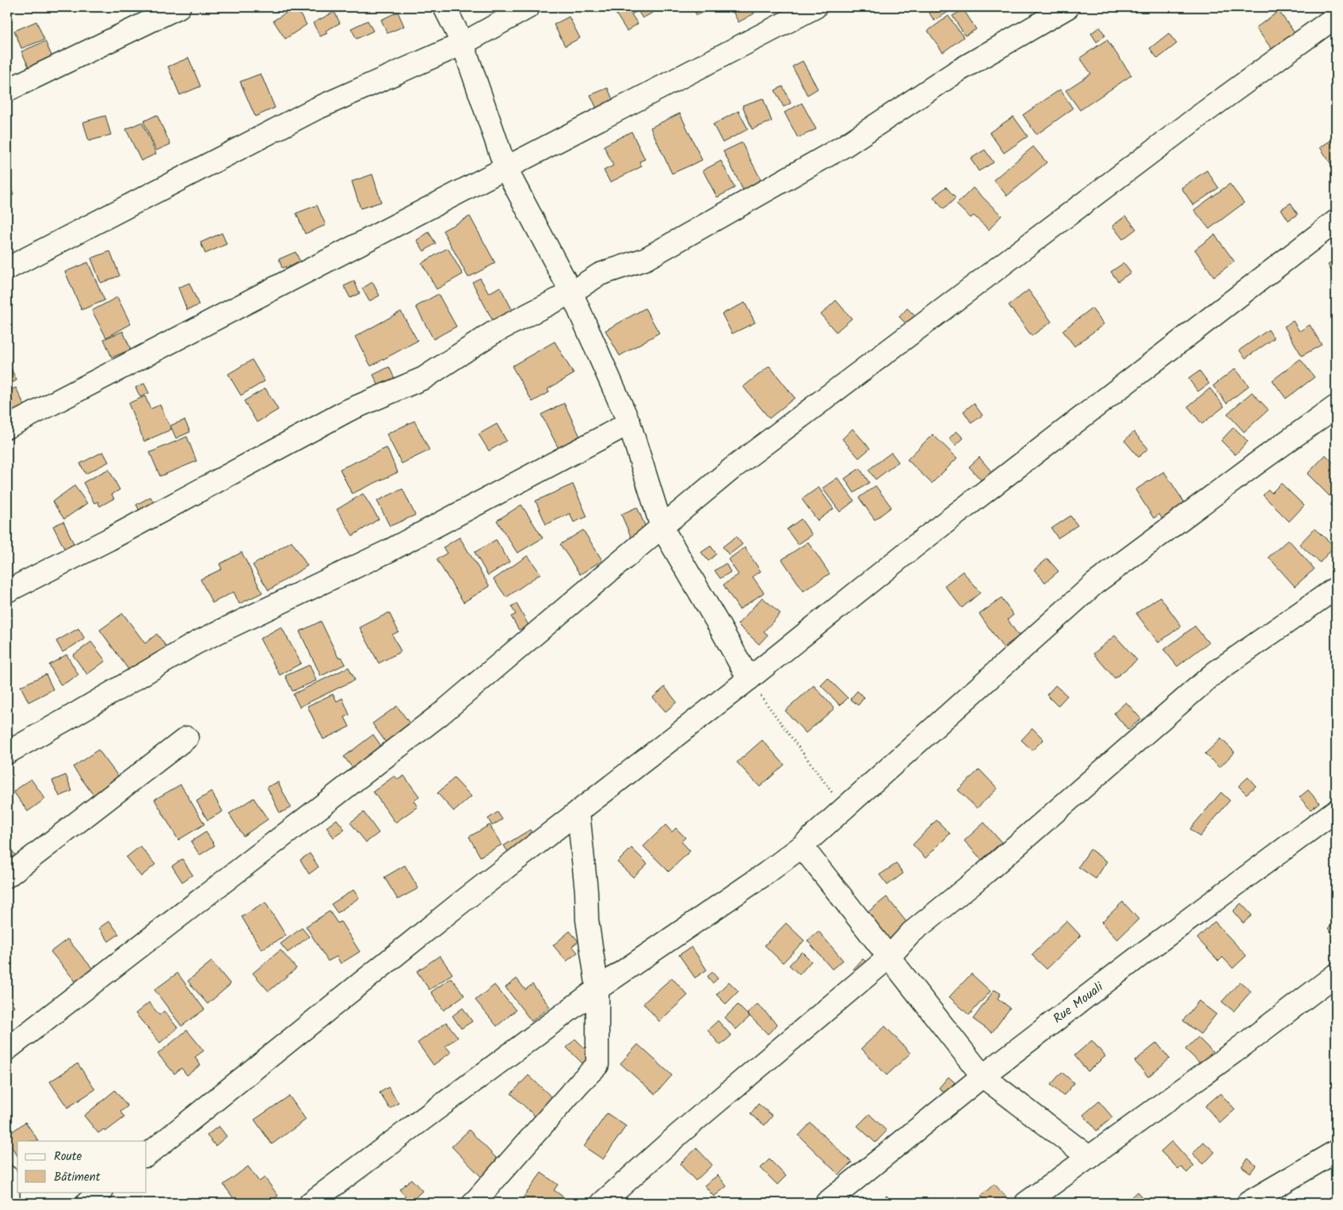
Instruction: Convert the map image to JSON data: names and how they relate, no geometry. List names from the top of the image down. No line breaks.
{"streets":{"street":["Rue Mouali"]},"legend":["Route","Bâtiment"]}
